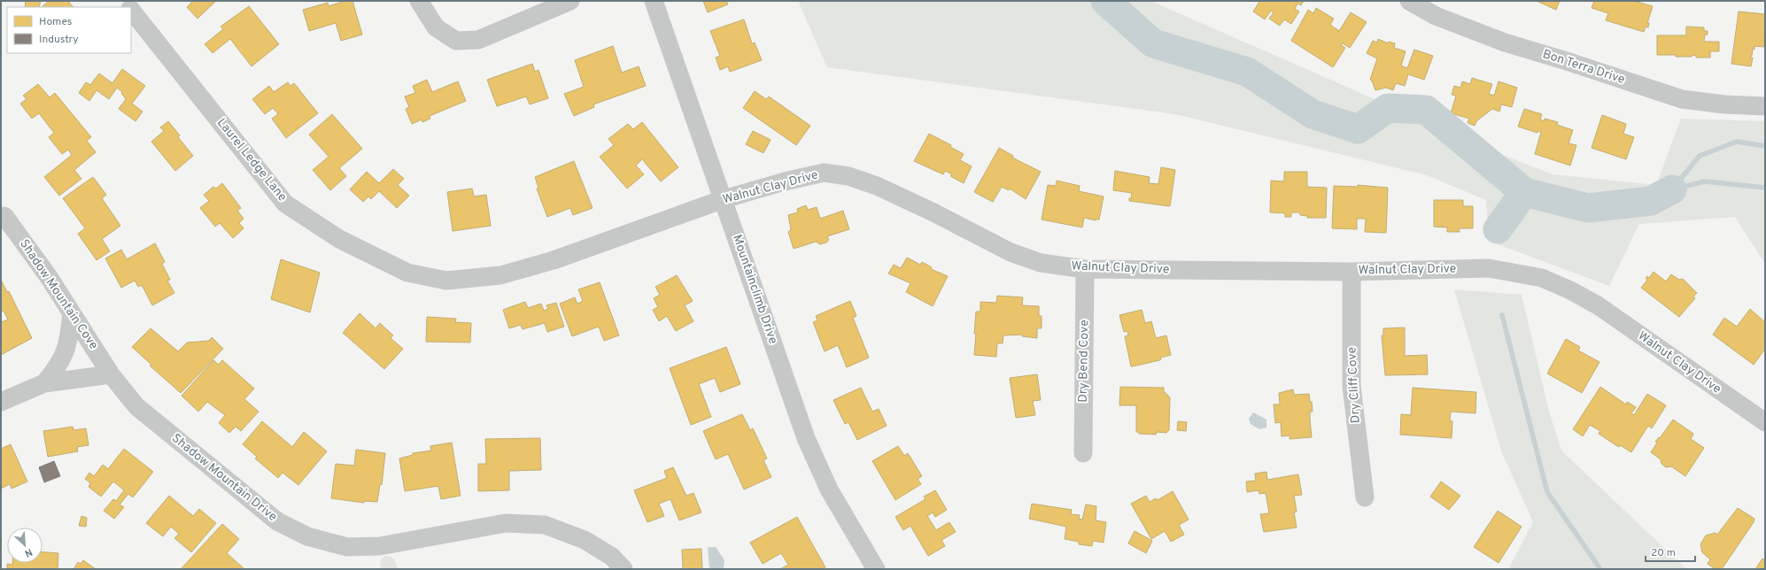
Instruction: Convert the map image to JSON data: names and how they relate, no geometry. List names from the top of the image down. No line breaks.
{"streets":{"street":["Bon Terra Drive","Laurel Ledge Lane","Walnut Clay Drive","Mountainclimb Drive","Shadow Mountain Cove","Dry Bend Cove","Dry Cliff Cove","Shadow Mountain Drive"]},"crossings":[["Laurel Ledge Lane","Walnut Clay Drive"],["Walnut Clay Drive","Mountainclimb Drive"],["Walnut Clay Drive","Dry Bend Cove"],["Walnut Clay Drive","Dry Cliff Cove"],["Shadow Mountain Cove","Shadow Mountain Drive"]],"legend":["Homes","Industry"],"scale_bar":"20 m","north":"bottom right"}
